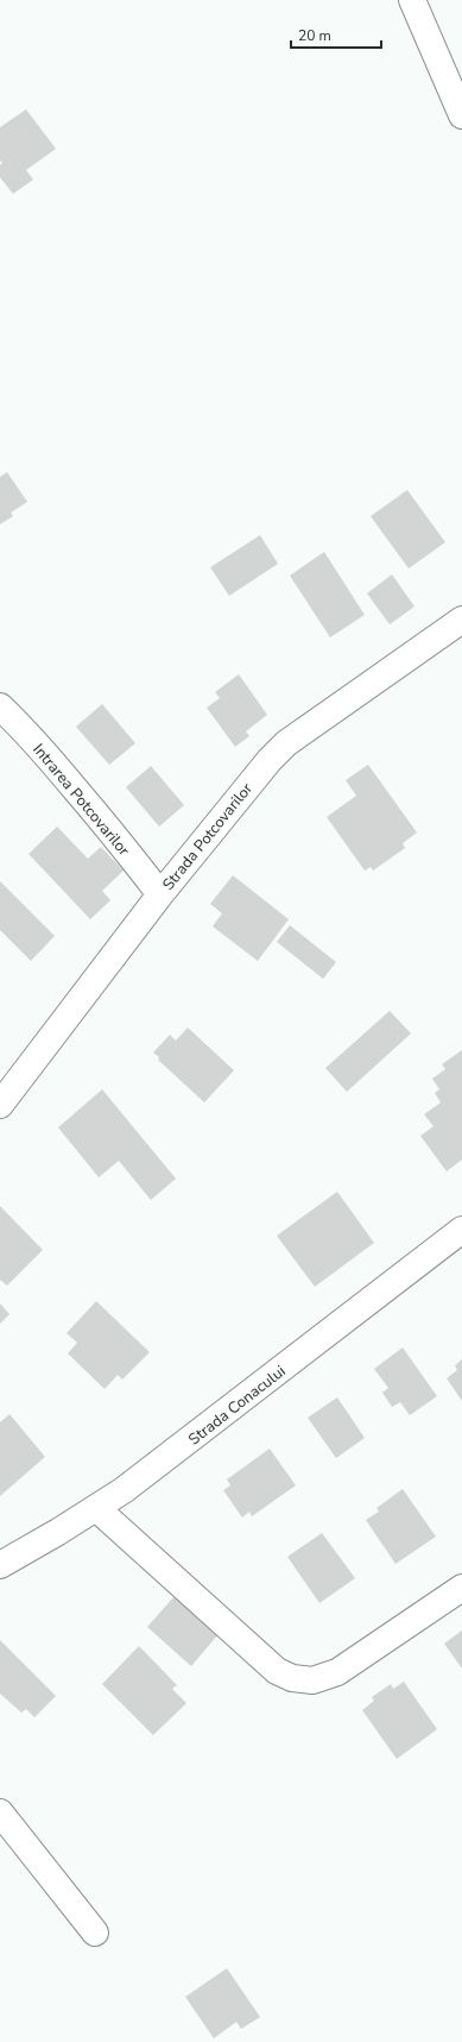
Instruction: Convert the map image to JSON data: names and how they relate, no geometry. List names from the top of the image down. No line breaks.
{"streets":{"street":["Intrarea Potcovarilor","Strada Potcovarilor","Strada Conacului"]},"crossings":[["Intrarea Potcovarilor","Strada Potcovarilor"]],"scale_bar":"20 m"}
